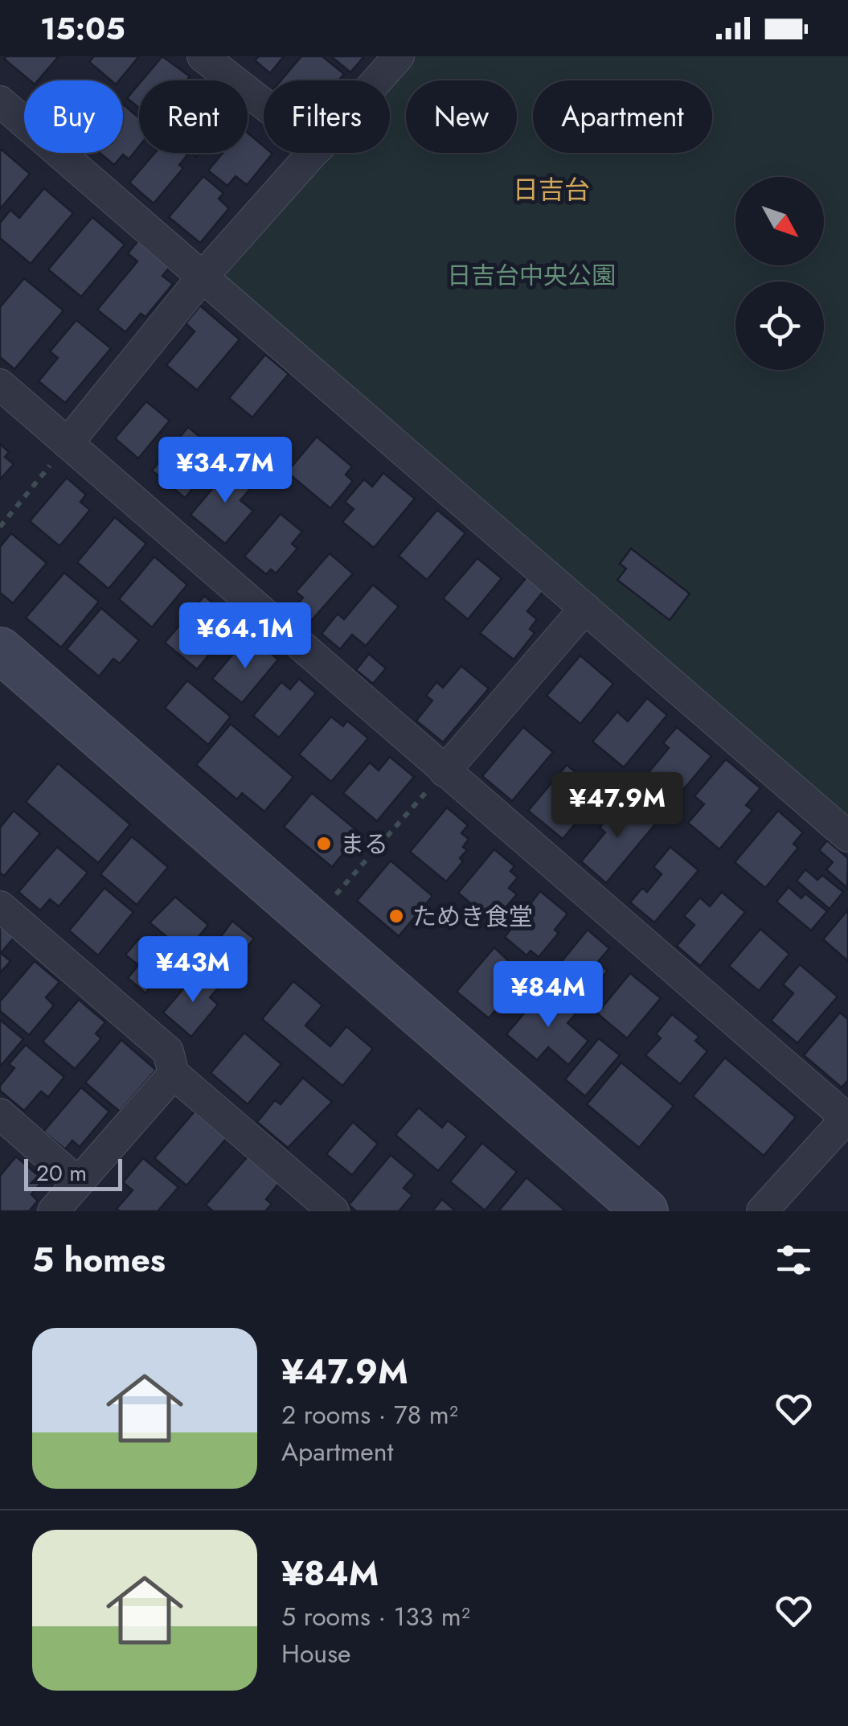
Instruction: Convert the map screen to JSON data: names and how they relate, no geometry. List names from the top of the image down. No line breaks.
{"districts":["日吉台"],"parks":["日吉台中央公園"],"places":["まる","ためき食堂"],"scale_bar":"20 m","north":"bottom right","page":{"status":"15:05","chip":["Buy","Rent","Filters","New","Apartment"],"price":["¥34.7M","¥64.1M","¥47.9M","¥43M","¥84M"],"scale":"20 m","heading":"5 homes","list":[{"name":"¥47.9M","note":"2 rooms · 78 m² · Apartment"},{"name":"¥84M","note":"5 rooms · 133 m² · House"}]}}
